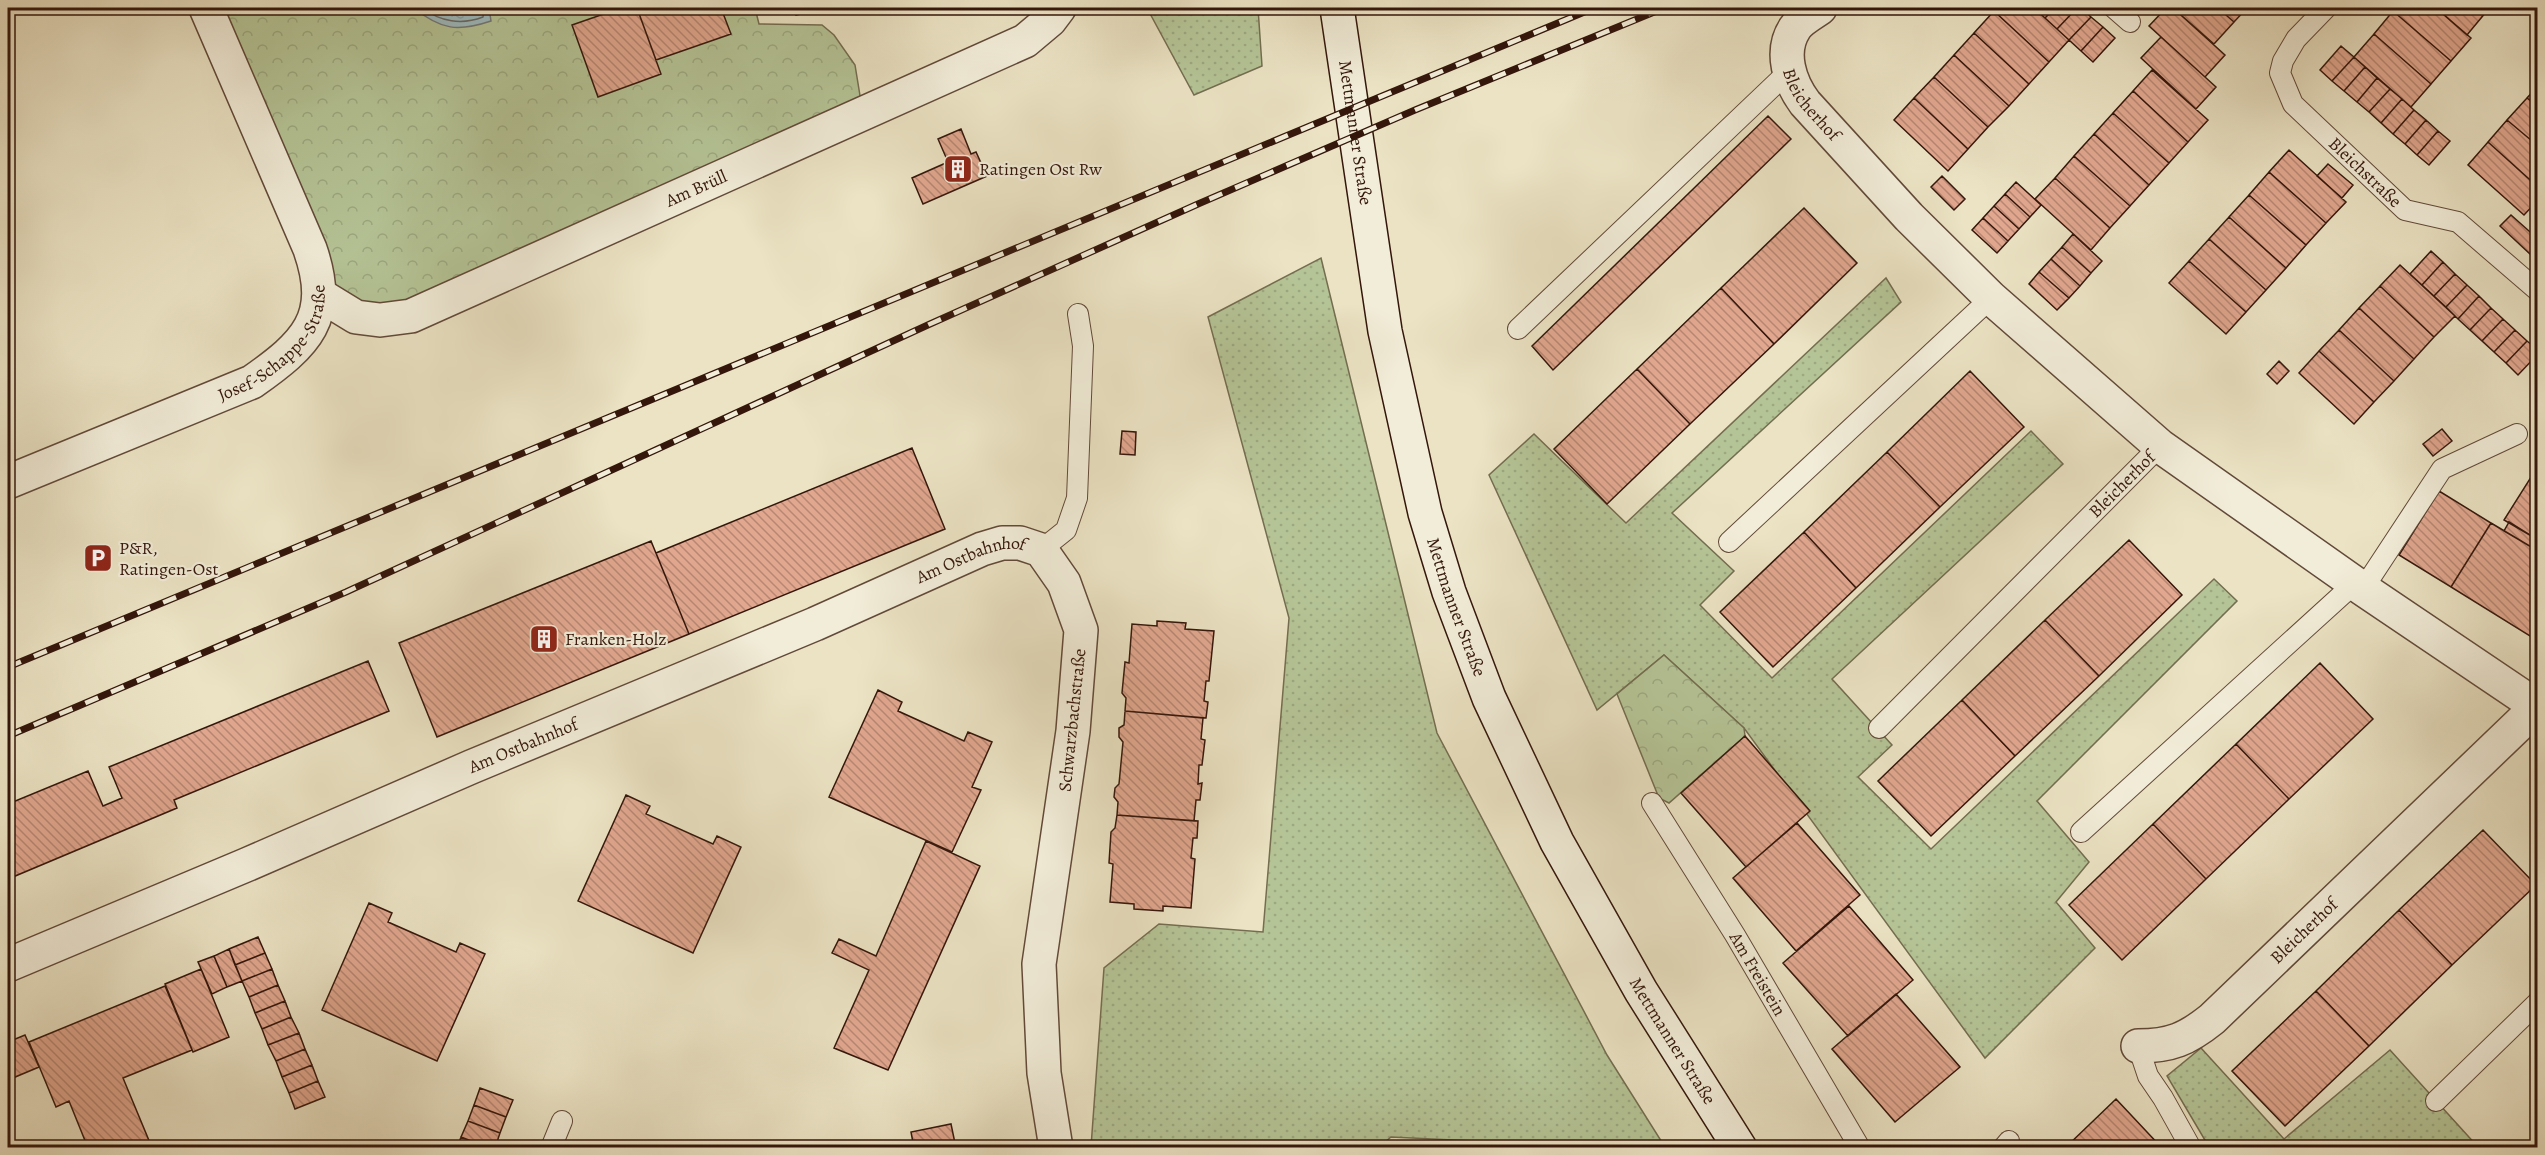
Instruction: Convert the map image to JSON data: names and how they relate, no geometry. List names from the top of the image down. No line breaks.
{"streets":{"street":["Bleicherhof","Mettmanner Straße","Am Brüll","Josef-Schappe-Straße","Am Ostbahnhof","Schwarzbachstraße"],"lane":["Bleichstraße","Am Freistein"]},"crossings":[["Am Brüll","Josef-Schappe-Straße"],["Am Ostbahnhof","Schwarzbachstraße"]],"places":{"building":["Ratingen Ost Rw","Franken-Holz"],"parking":["P&R, Ratingen-Ost"]}}
